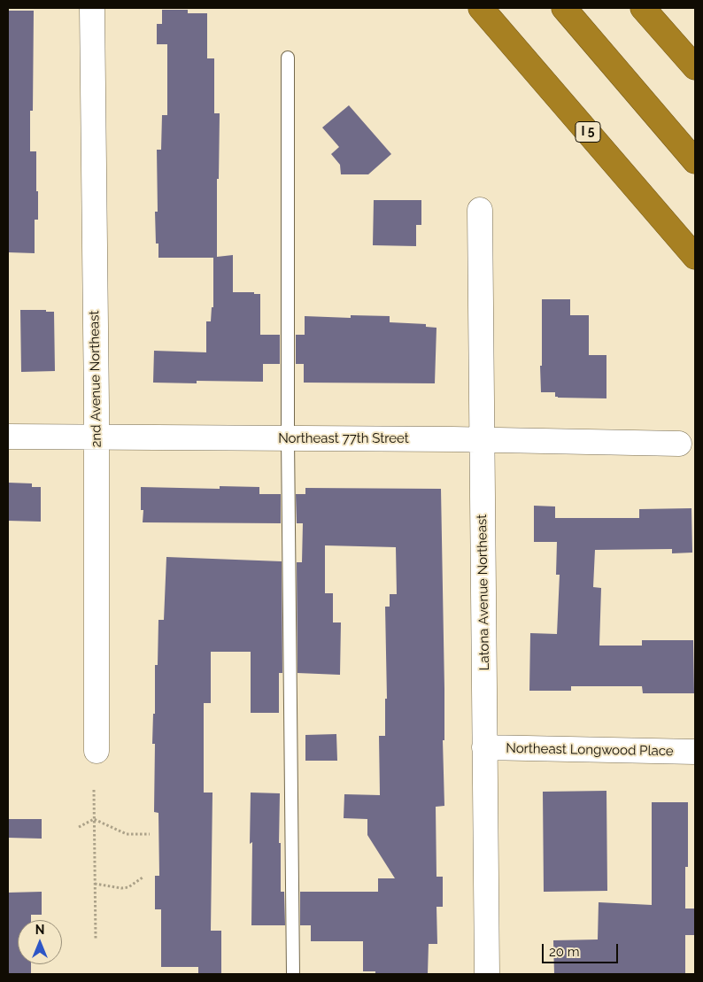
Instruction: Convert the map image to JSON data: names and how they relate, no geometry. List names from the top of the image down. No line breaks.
{"streets":{"highway":["I 5"],"street":["2nd Avenue Northeast","Northeast 77th Street","Latona Avenue Northeast","Northeast Longwood Place"]},"crossings":[["2nd Avenue Northeast","Northeast 77th Street"],["Northeast 77th Street","Latona Avenue Northeast"],["Latona Avenue Northeast","Northeast Longwood Place"]],"scale_bar":"20 m","north":"top"}
